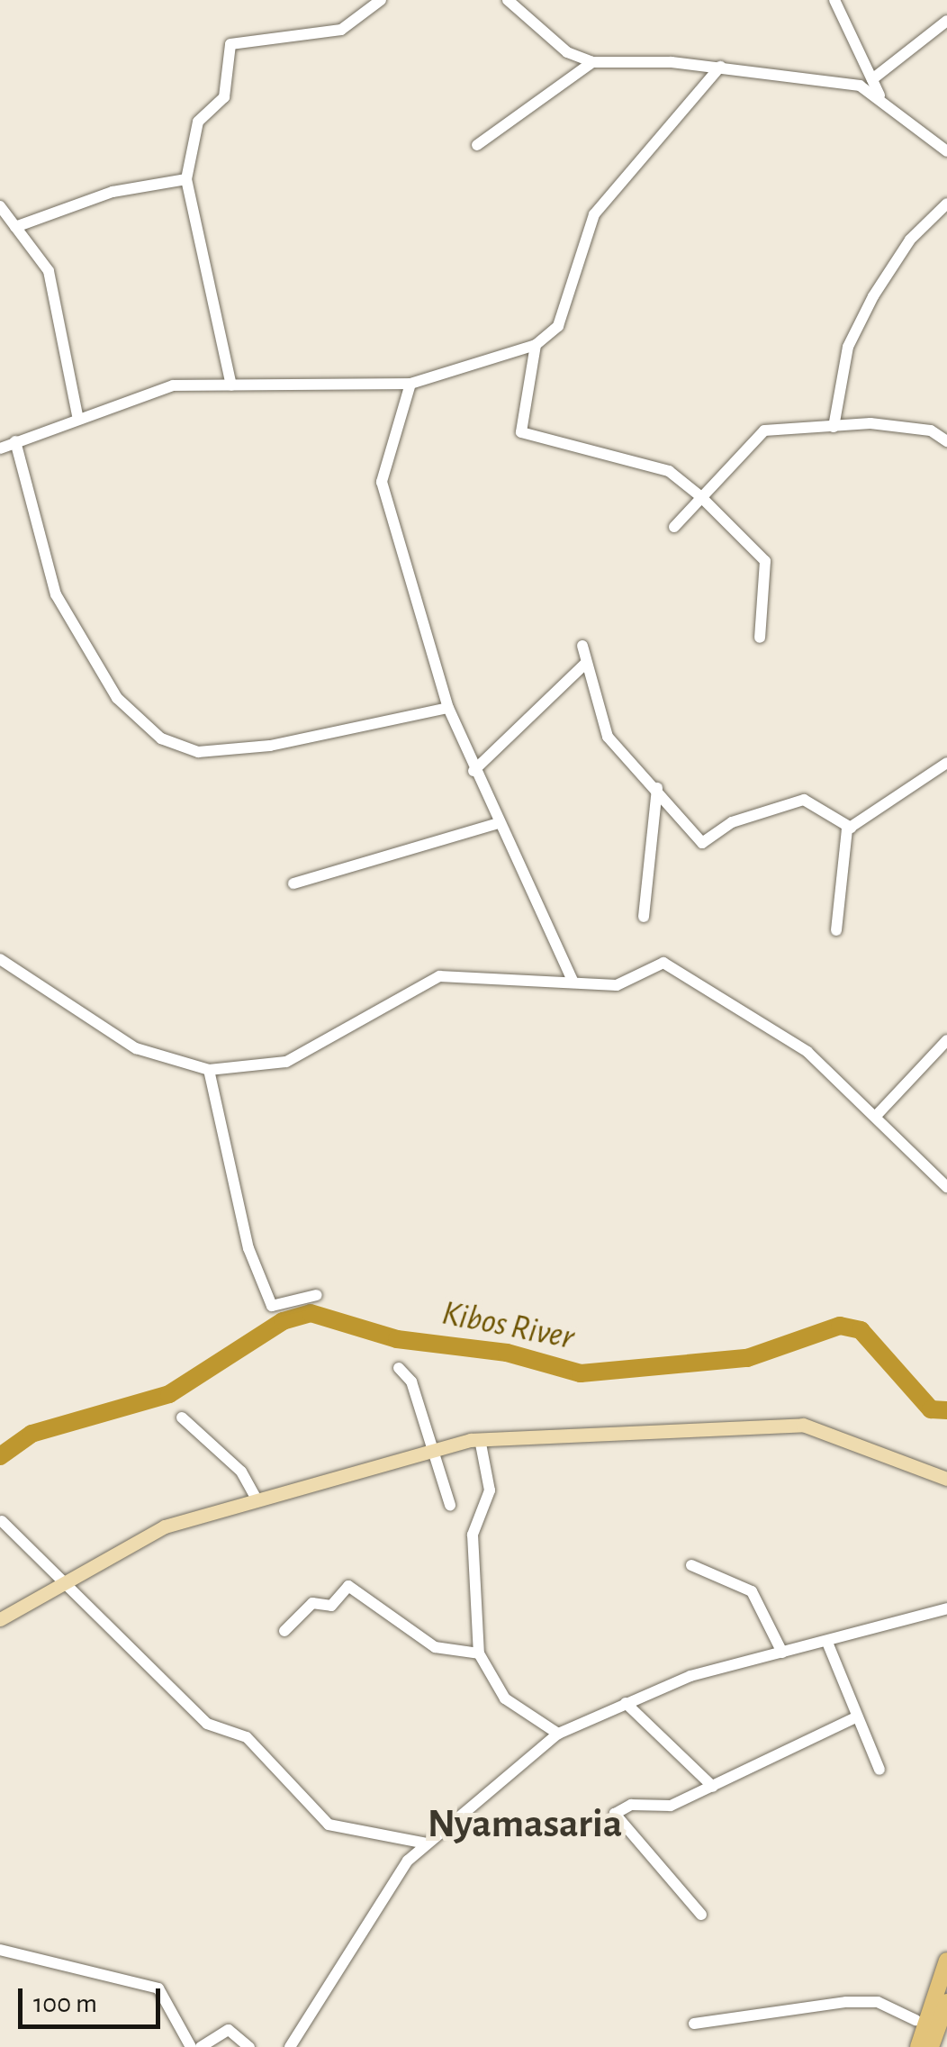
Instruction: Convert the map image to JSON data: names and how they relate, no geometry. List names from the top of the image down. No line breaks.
{"districts":["Nyamasaria"],"water":["Kibos River"],"scale_bar":"100 m"}
